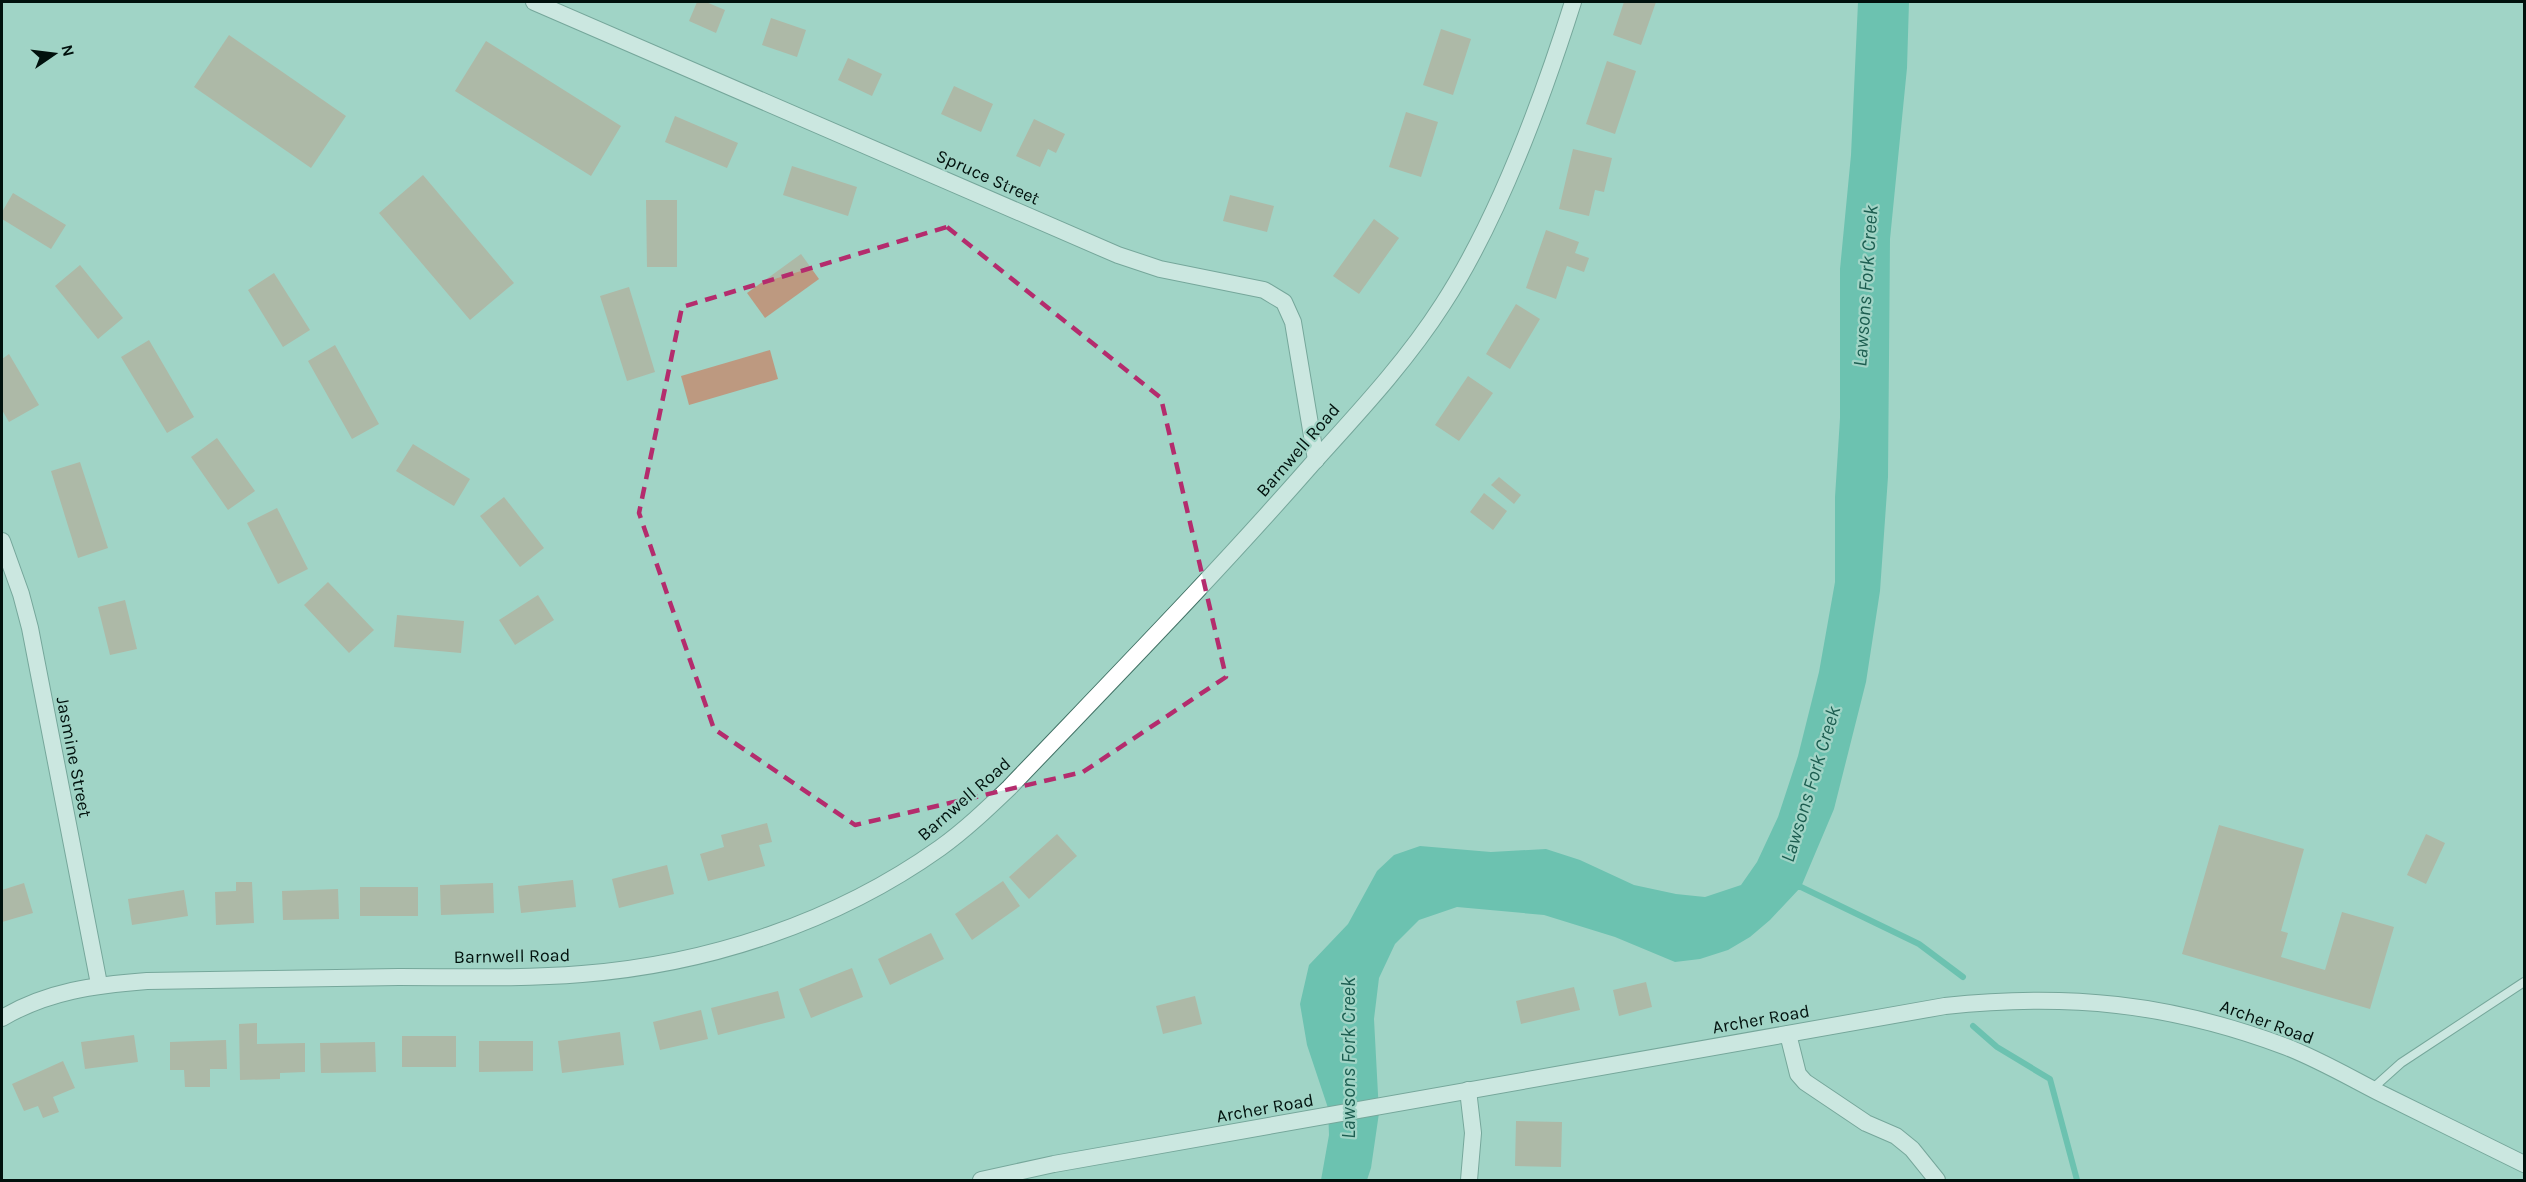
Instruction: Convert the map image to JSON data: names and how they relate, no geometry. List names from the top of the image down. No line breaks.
{"streets":{"street":["Spruce Street","Barnwell Road","Jasmine Street","Archer Road"]},"crossings":[["Spruce Street","Barnwell Road"],["Barnwell Road","Jasmine Street"]],"water":["Lawsons Fork Creek"],"north":"right"}
